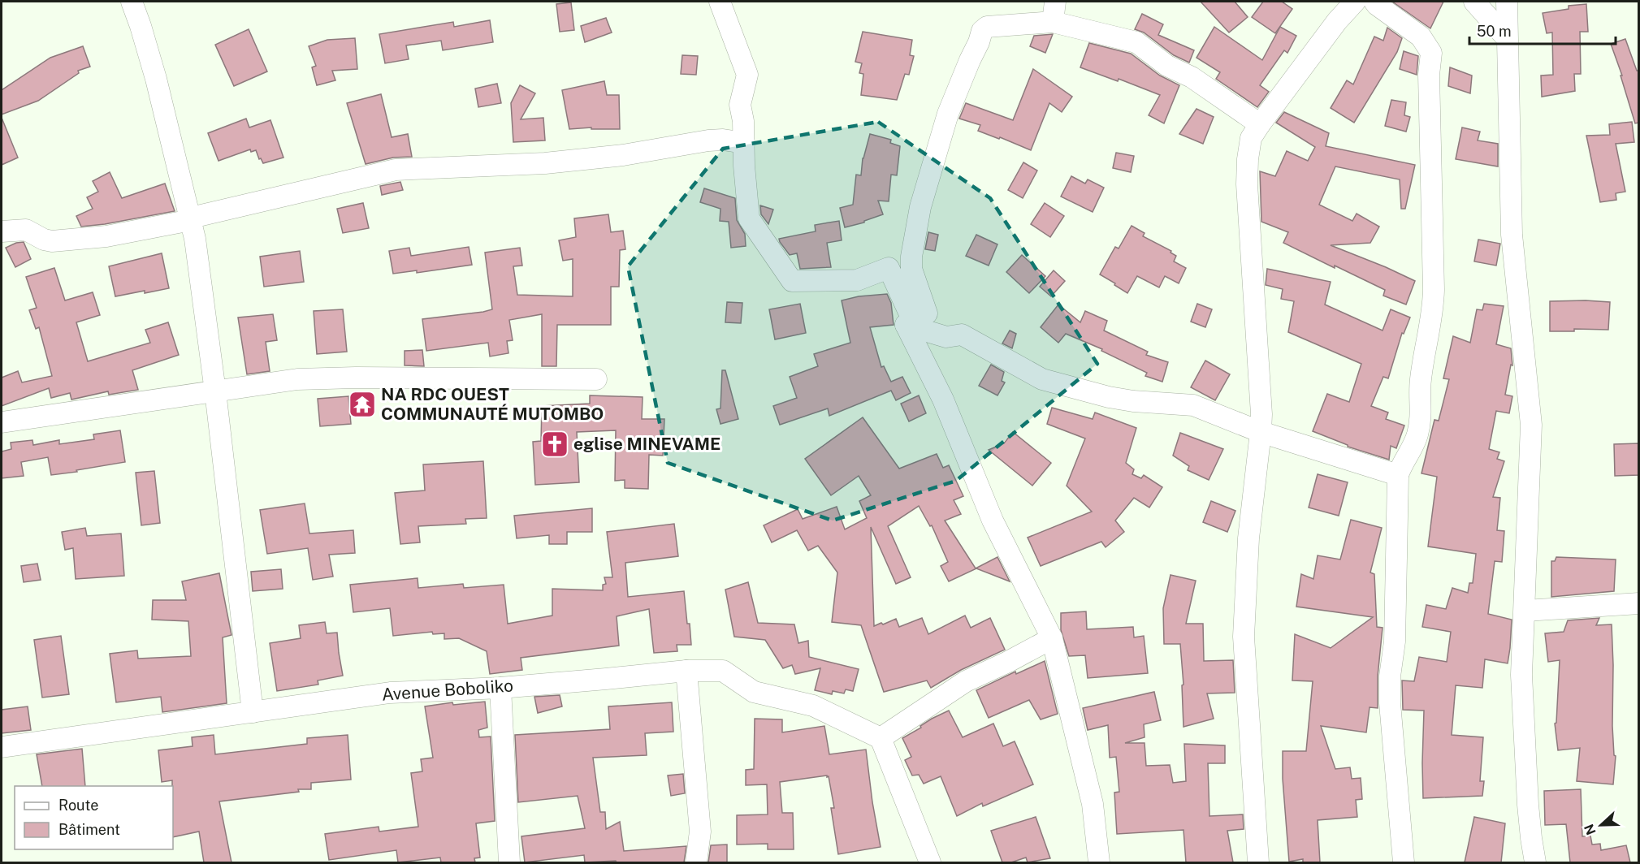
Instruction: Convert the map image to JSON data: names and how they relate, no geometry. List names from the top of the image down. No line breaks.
{"streets":{"street":["Avenue Boboliko"]},"places":{"temple":["NA RDC OUEST COMMUNAUTÉ MUTOMBO"],"church":["eglise MINEVAME"]},"legend":["Route","Bâtiment"],"scale_bar":"50 m","north":"left"}
